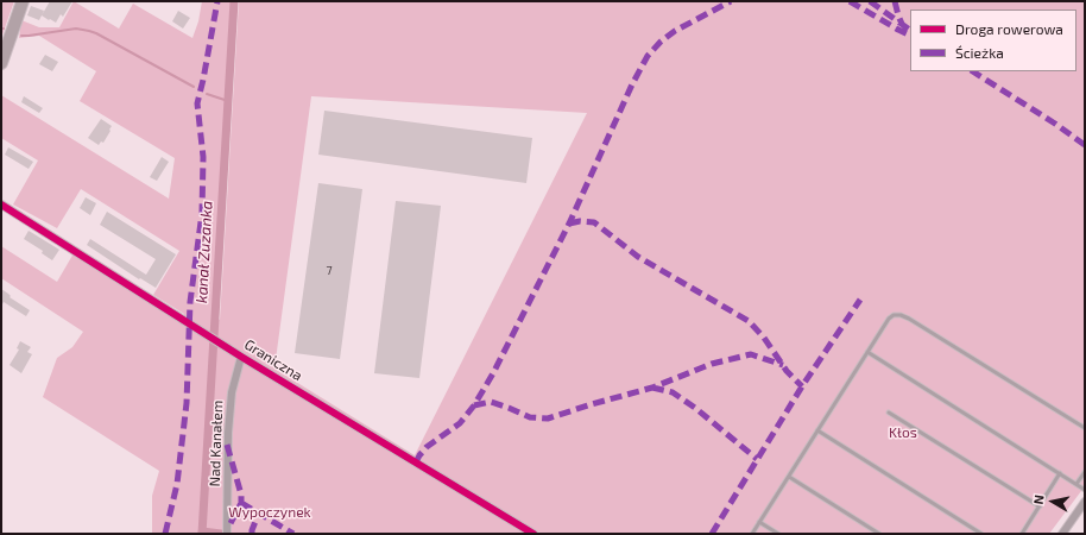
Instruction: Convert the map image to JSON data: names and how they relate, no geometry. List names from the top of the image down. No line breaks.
{"streets":{"street":["Graniczna","Nad Kanałem"]},"crossings":[["Graniczna","Nad Kanałem"]],"water":["kanał Zuzanka"],"parks":["Kłos","Wypoczynek"],"house_numbers":["7"],"legend":["Droga rowerowa","Ścieżka"],"north":"left"}
